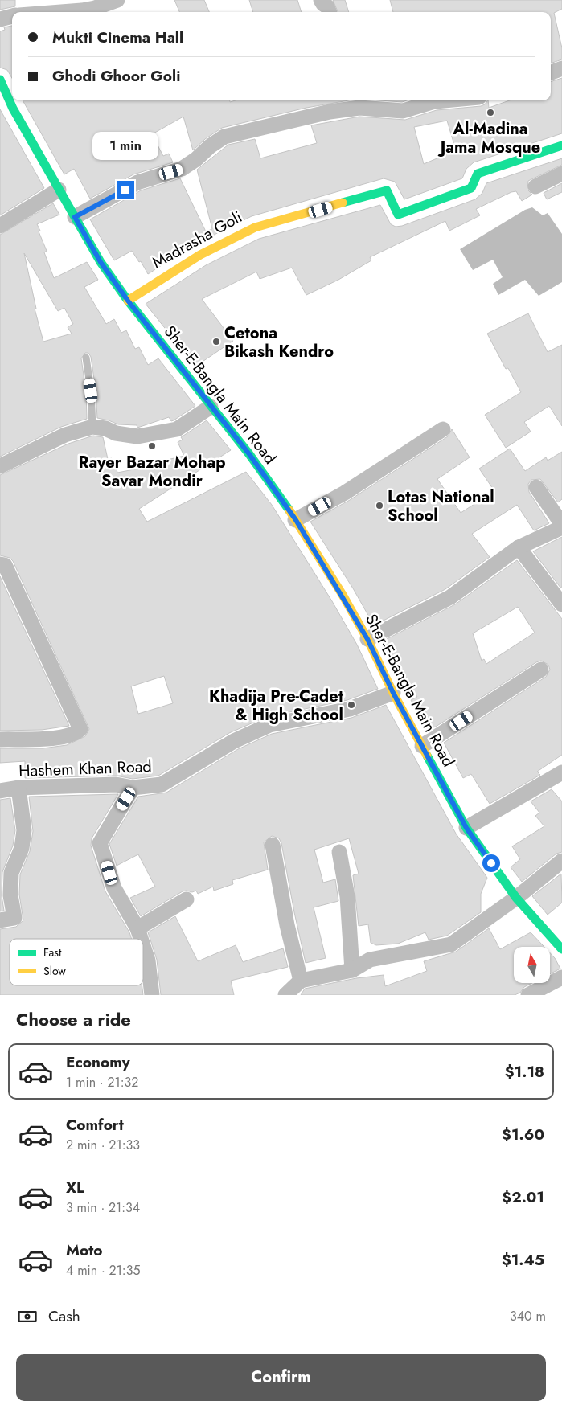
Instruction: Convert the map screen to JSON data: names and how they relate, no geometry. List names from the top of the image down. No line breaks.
{"streets":{"street":["Madrasha Goli","Sher-E-Bangla Main Road","Hashem Khan Road"]},"crossings":[["Madrasha Goli","Sher-E-Bangla Main Road"],["Sher-E-Bangla Main Road","Hashem Khan Road"]],"places":["Al-Madina Jama Mosque","Cetona Bikash Kendro","Rayer Bazar Mohap Savar Mondir","Lotas National School","Khadija Pre-Cadet & High School"],"legend":["Fast","Slow"],"north":"top","page":{"banner":["Mukti Cinema Hall","Ghodi Ghoor Goli"],"bubble":"1 min","heading":"Choose a ride","list":[{"name":"Economy","note":"1 min · 21:32","value":"$1.18"},{"name":"Comfort","note":"2 min · 21:33","value":"$1.60"},{"name":"XL","note":"3 min · 21:34","value":"$2.01"},{"name":"Moto","note":"4 min · 21:35","value":"$1.45"}],"pay":["Cash","340 m"],"buttons":"Confirm"}}
